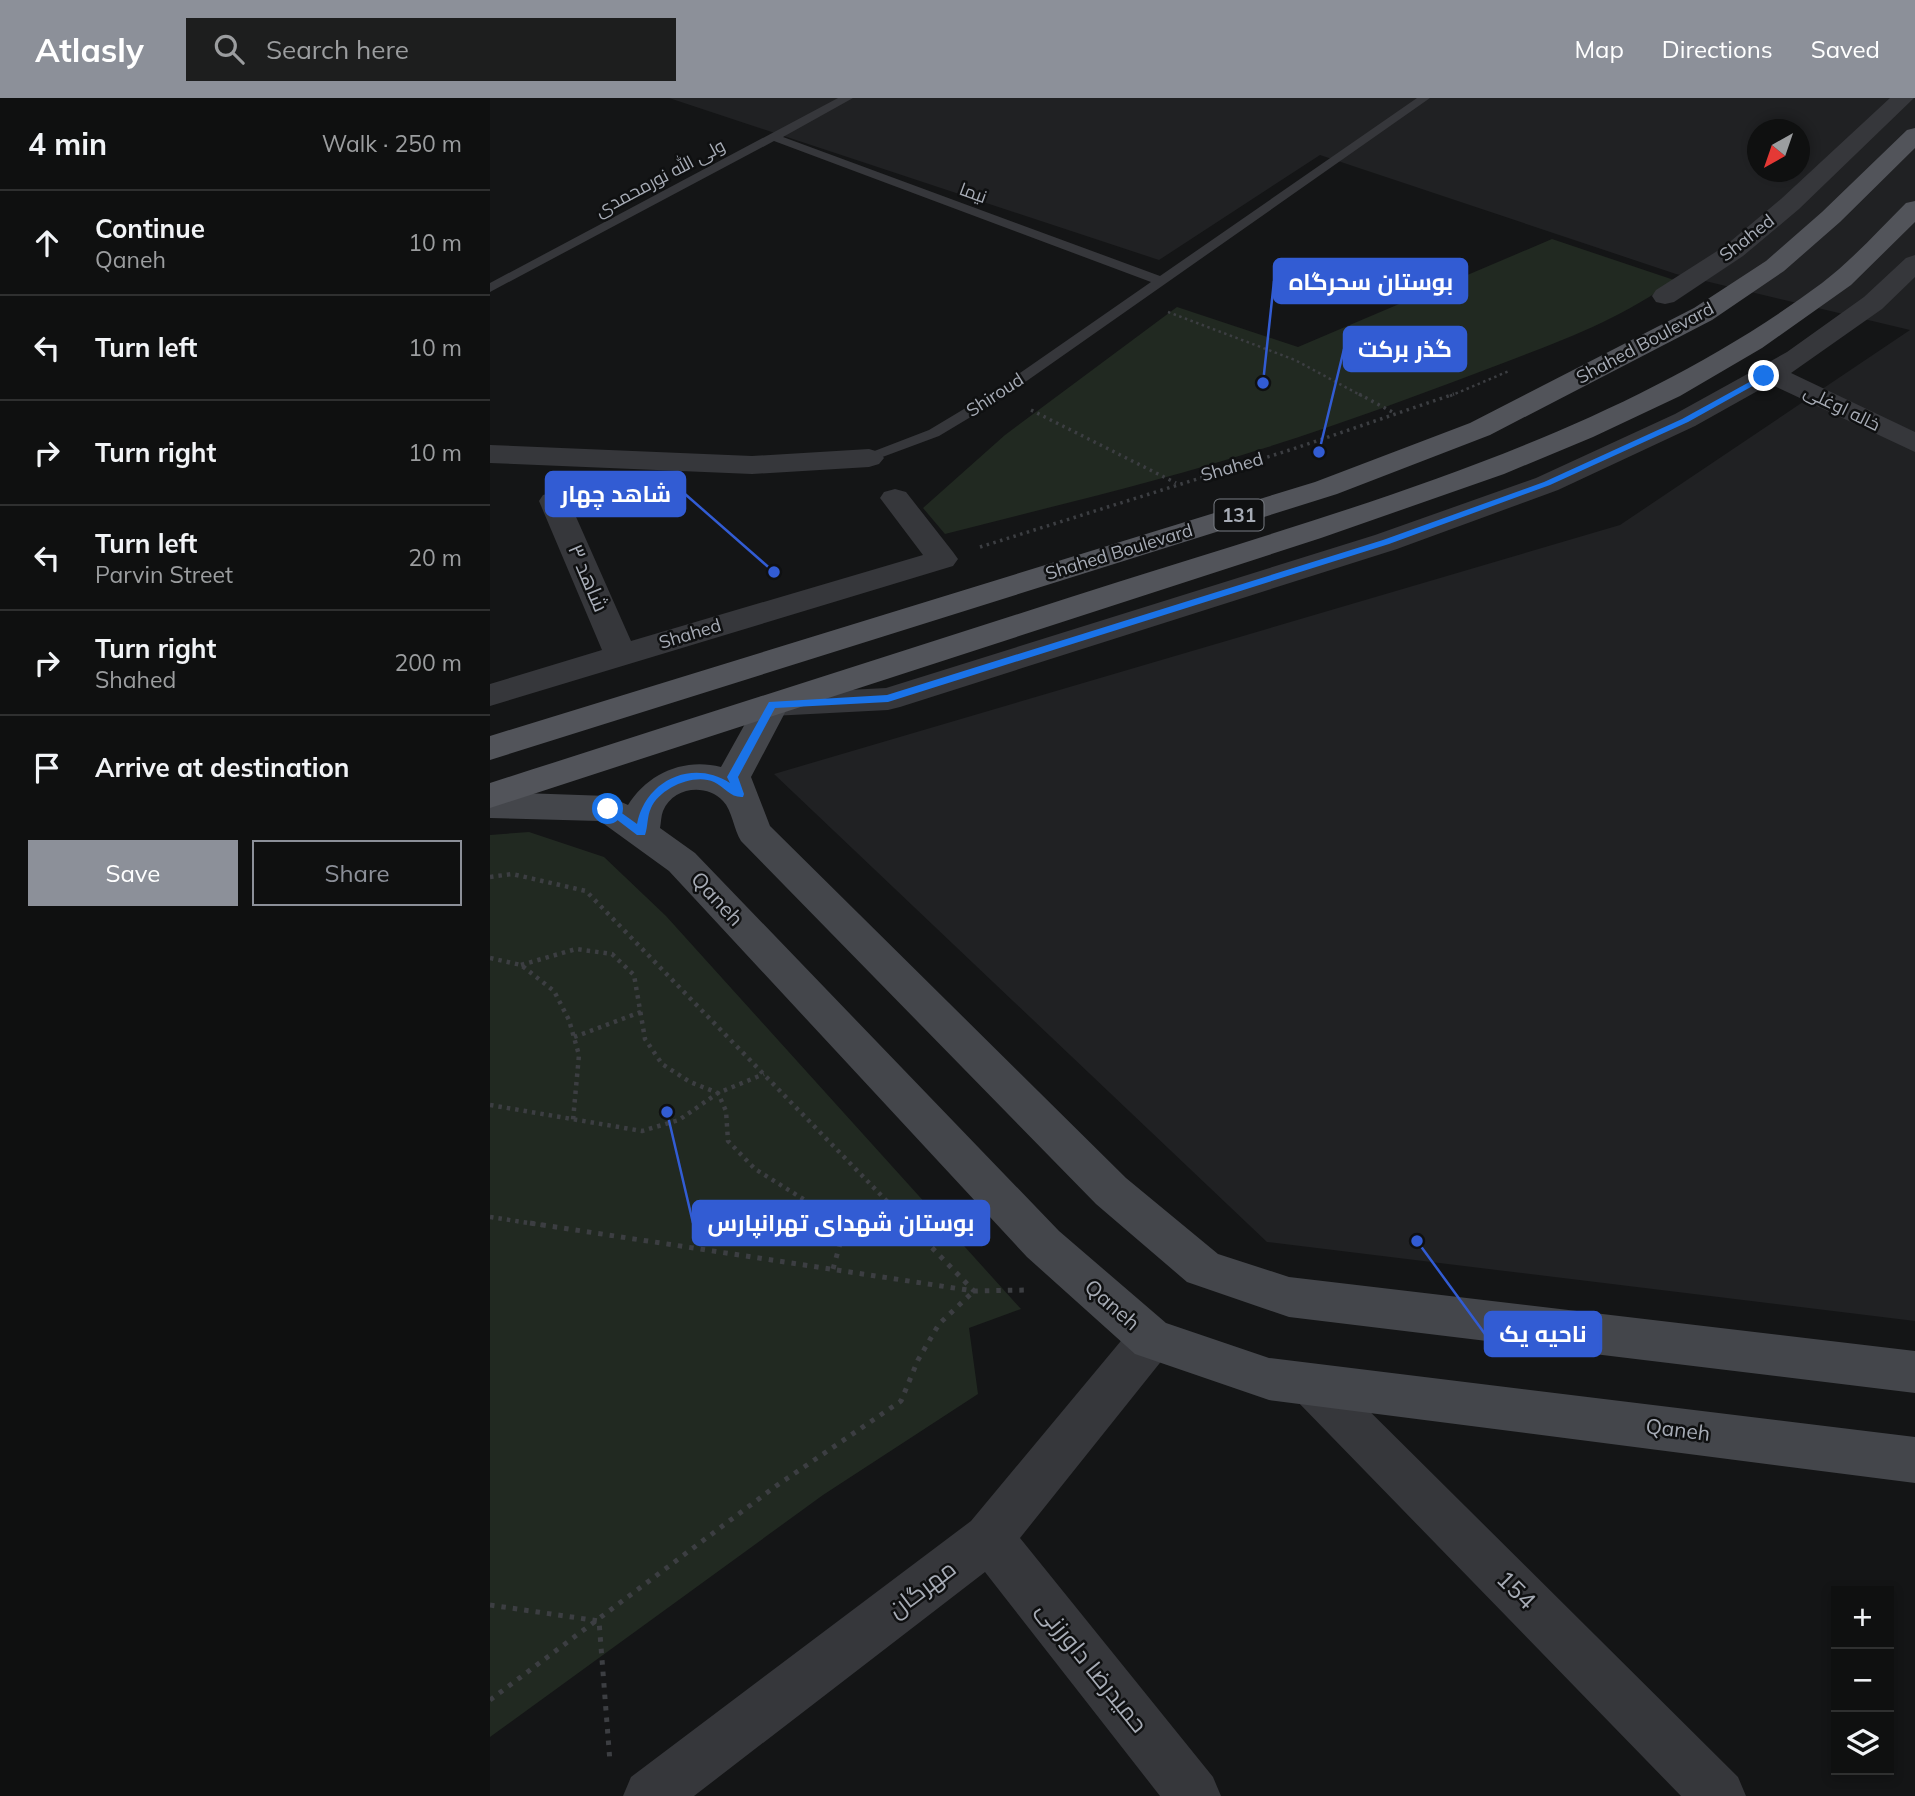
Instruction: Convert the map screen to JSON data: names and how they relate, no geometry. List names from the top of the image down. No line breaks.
{"streets":{"main road":["Shahed Boulevard","131","Qaneh"],"street":["Shahed","Shiroud","خاله اوغلی","شاهد ۳","مهرگان","154","حمیدرضا داورزنی"],"lane":["ولی الله نورمحمدی","نیما"]},"crossings":[["ولی الله نورمحمدی","نیما"],["نیما","Shiroud"],["Shahed","شاهد ۳"],["Qaneh","مهرگان"],["Qaneh","154"],["مهرگان","حمیدرضا داورزنی"]],"places":["بوستان سحرگاه","گذر برکت","شاهد چهار","بوستان شهدای تهرانپارس","ناحیه یک"],"north":"bottom left","page":{"header":"Atlasly","search":"Search here","nav":["Map","Directions","Saved"],"heading":["4 min","Walk · 250 m"],"list":[["Continue","Qaneh","10 m"],["Turn left","10 m"],["Turn right","10 m"],["Turn left","Parvin Street","20 m"],["Turn right","Shahed","200 m"],"Arrive at destination"],"buttons":["Save","Share"],"map_buttons":["+","−"]}}
